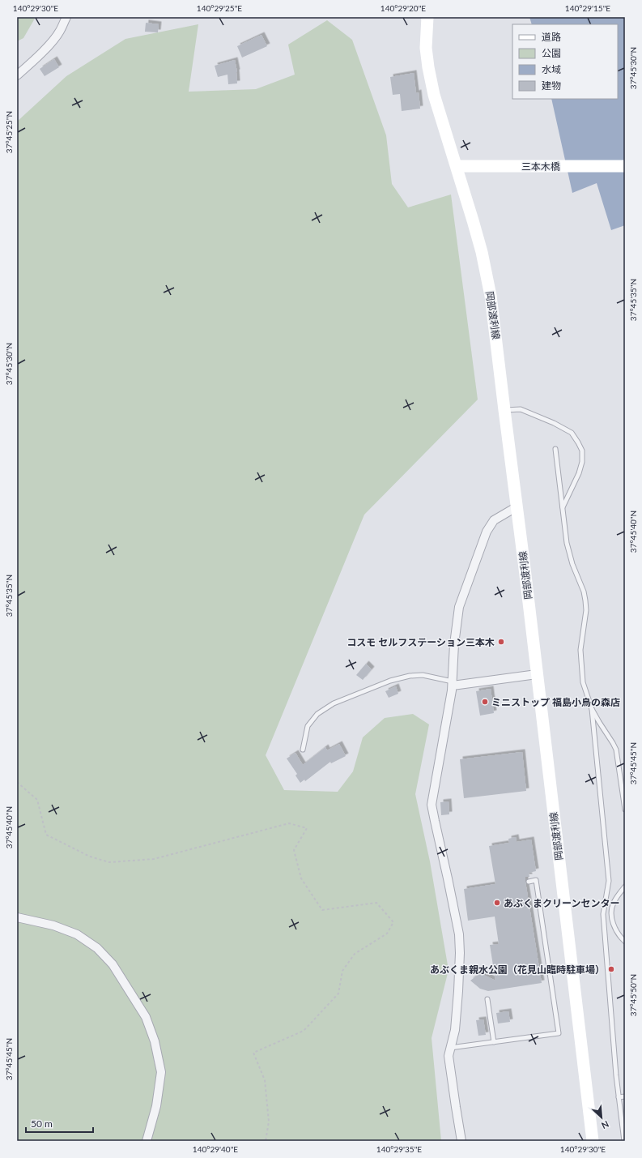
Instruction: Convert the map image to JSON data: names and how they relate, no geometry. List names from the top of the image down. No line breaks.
{"streets":{"main road":["三本木橋","岡部渡利線"]},"crossings":[["三本木橋","岡部渡利線"]],"places":["コスモ セルフステーション三本木","ミニストップ 福島小鳥の森店","あぶくまクリーンセンター","あぶくま親水公園（花見山臨時駐車場）"],"legend":["道路","公園","水域","建物"],"scale_bar":"50 m","north":"bottom right","coordinates":["140°29'30\"E","140°29'25\"E","140°29'20\"E","140°29'15\"E","37°45'30\"N","37°45'25\"N","37°45'35\"N","37°45'40\"N","37°45'45\"N","37°45'50\"N","140°29'40\"E","140°29'35\"E"]}
